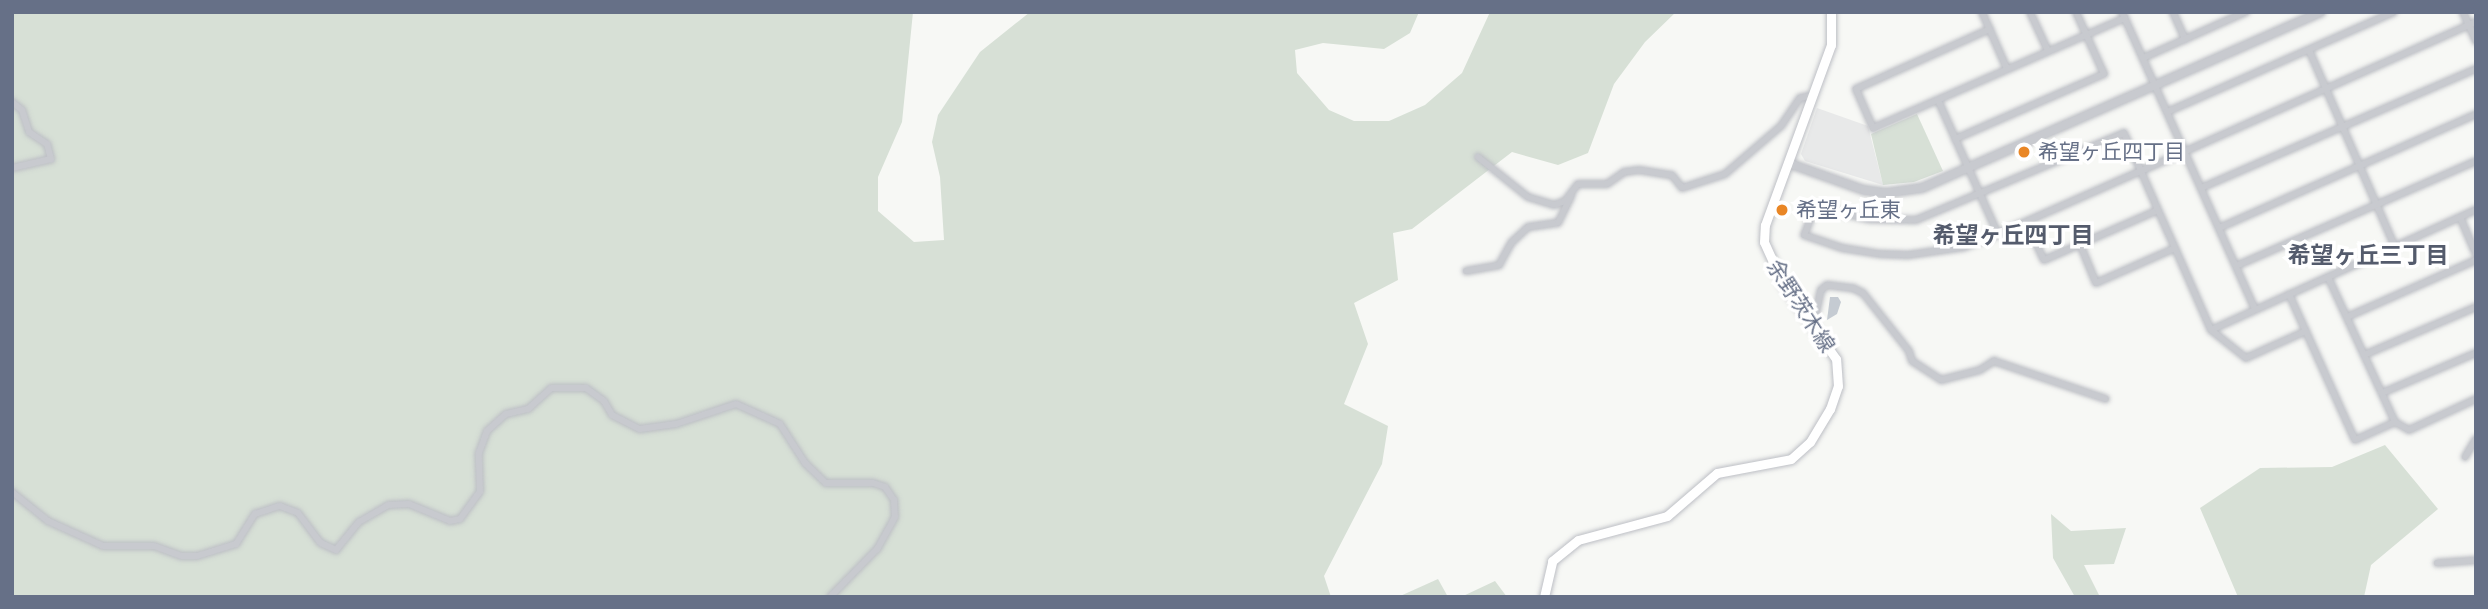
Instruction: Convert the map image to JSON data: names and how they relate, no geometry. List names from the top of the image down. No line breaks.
{"streets":{"main road":["余野茨木線"]},"districts":["希望ヶ丘四丁目","希望ヶ丘三丁目"],"places":["希望ヶ丘四丁目","希望ヶ丘東"]}
